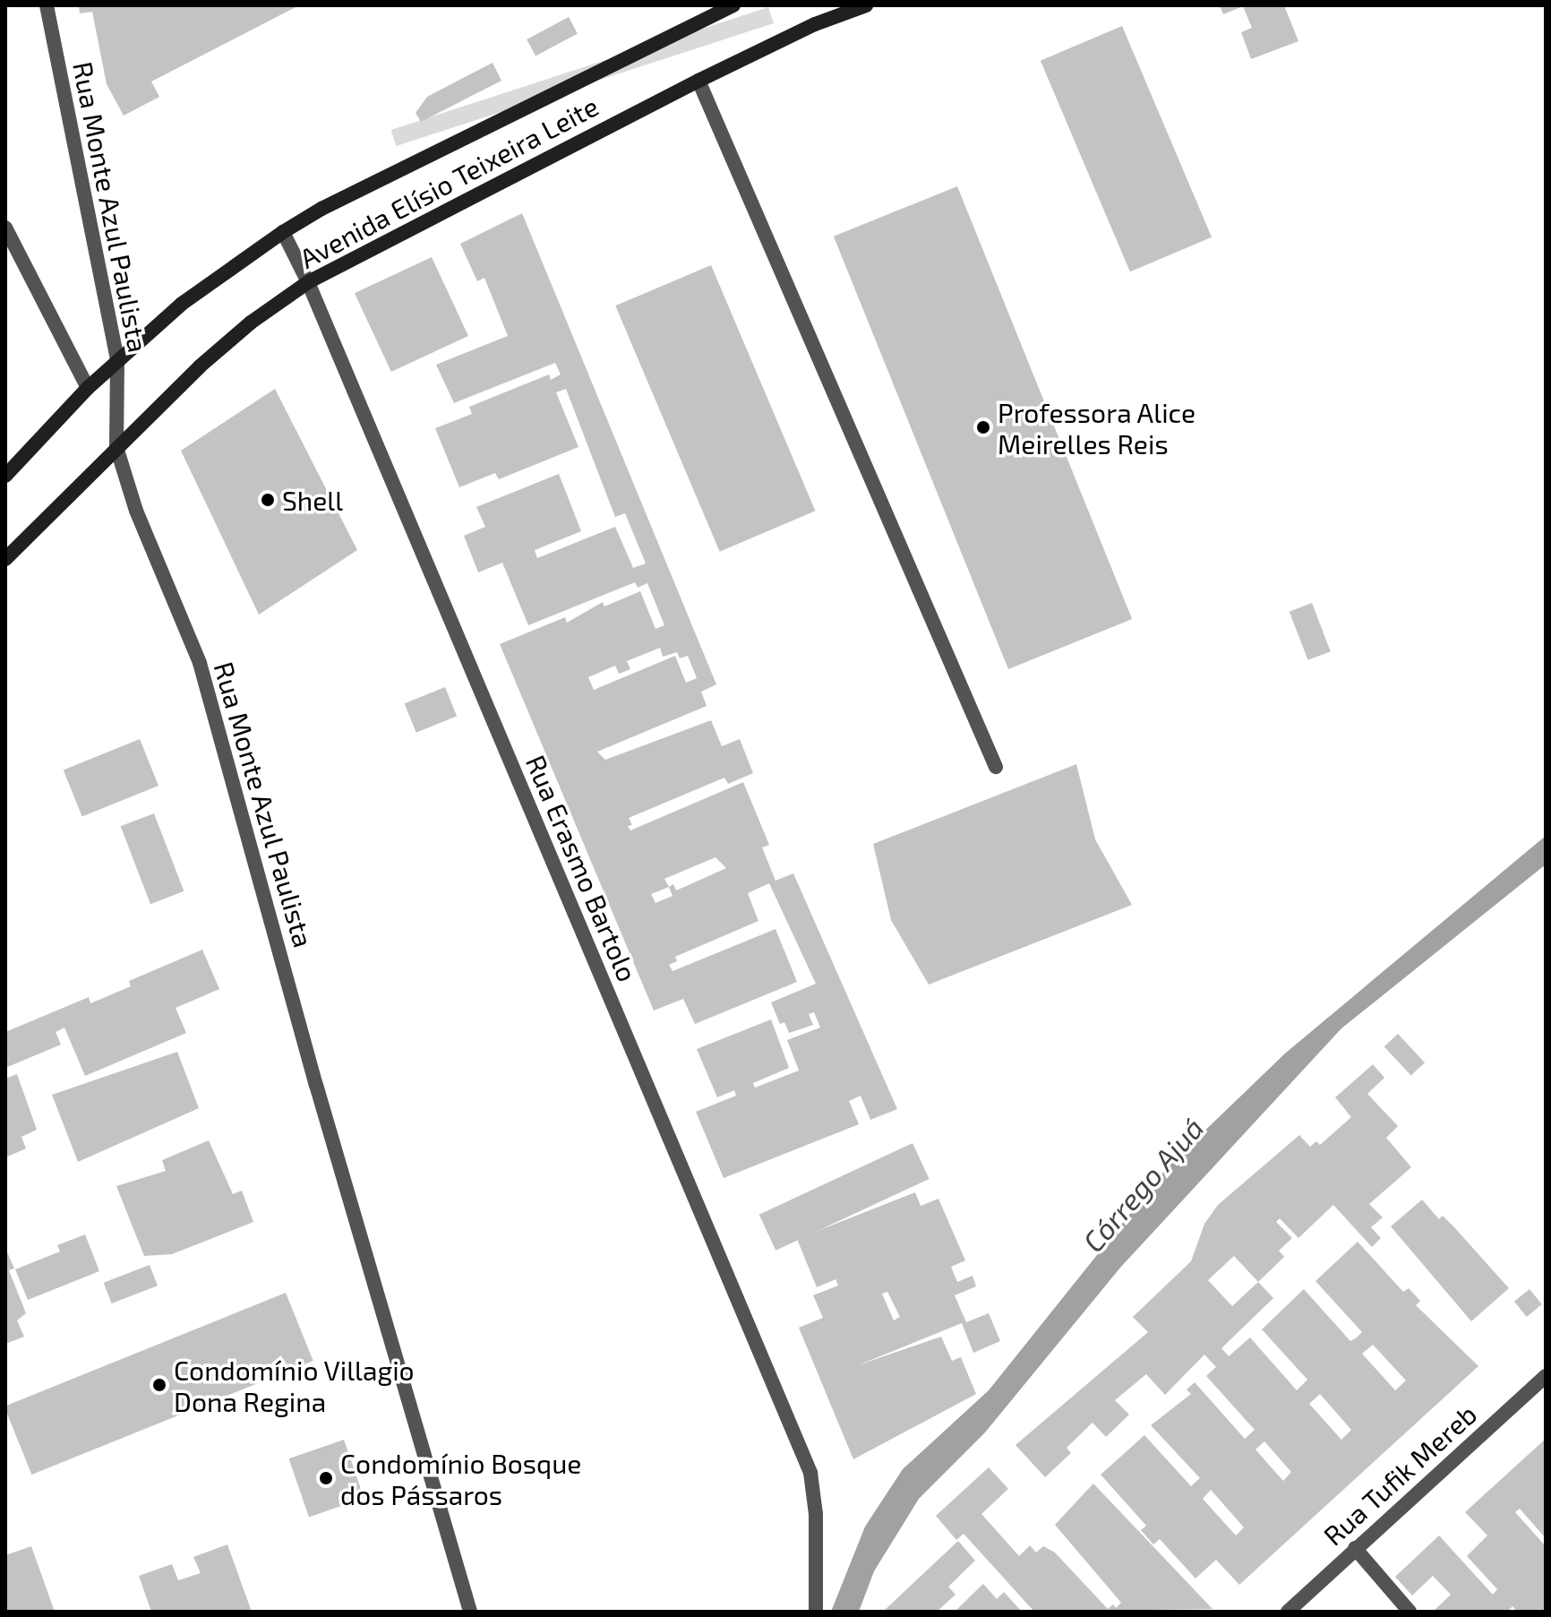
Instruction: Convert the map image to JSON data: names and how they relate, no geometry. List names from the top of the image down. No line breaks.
{"streets":{"main road":["Avenida Elísio Teixeira Leite"],"street":["Rua Monte Azul Paulista","Rua Erasmo Bartolo","Rua Tufik Mereb"]},"crossings":[["Avenida Elísio Teixeira Leite","Rua Monte Azul Paulista"],["Avenida Elísio Teixeira Leite","Rua Erasmo Bartolo"]],"water":["Córrego Ajuá"],"places":["Professora Alice Meirelles Reis","Shell","Condomínio Villagio Dona Regina","Condomínio Bosque dos Pássaros"]}
